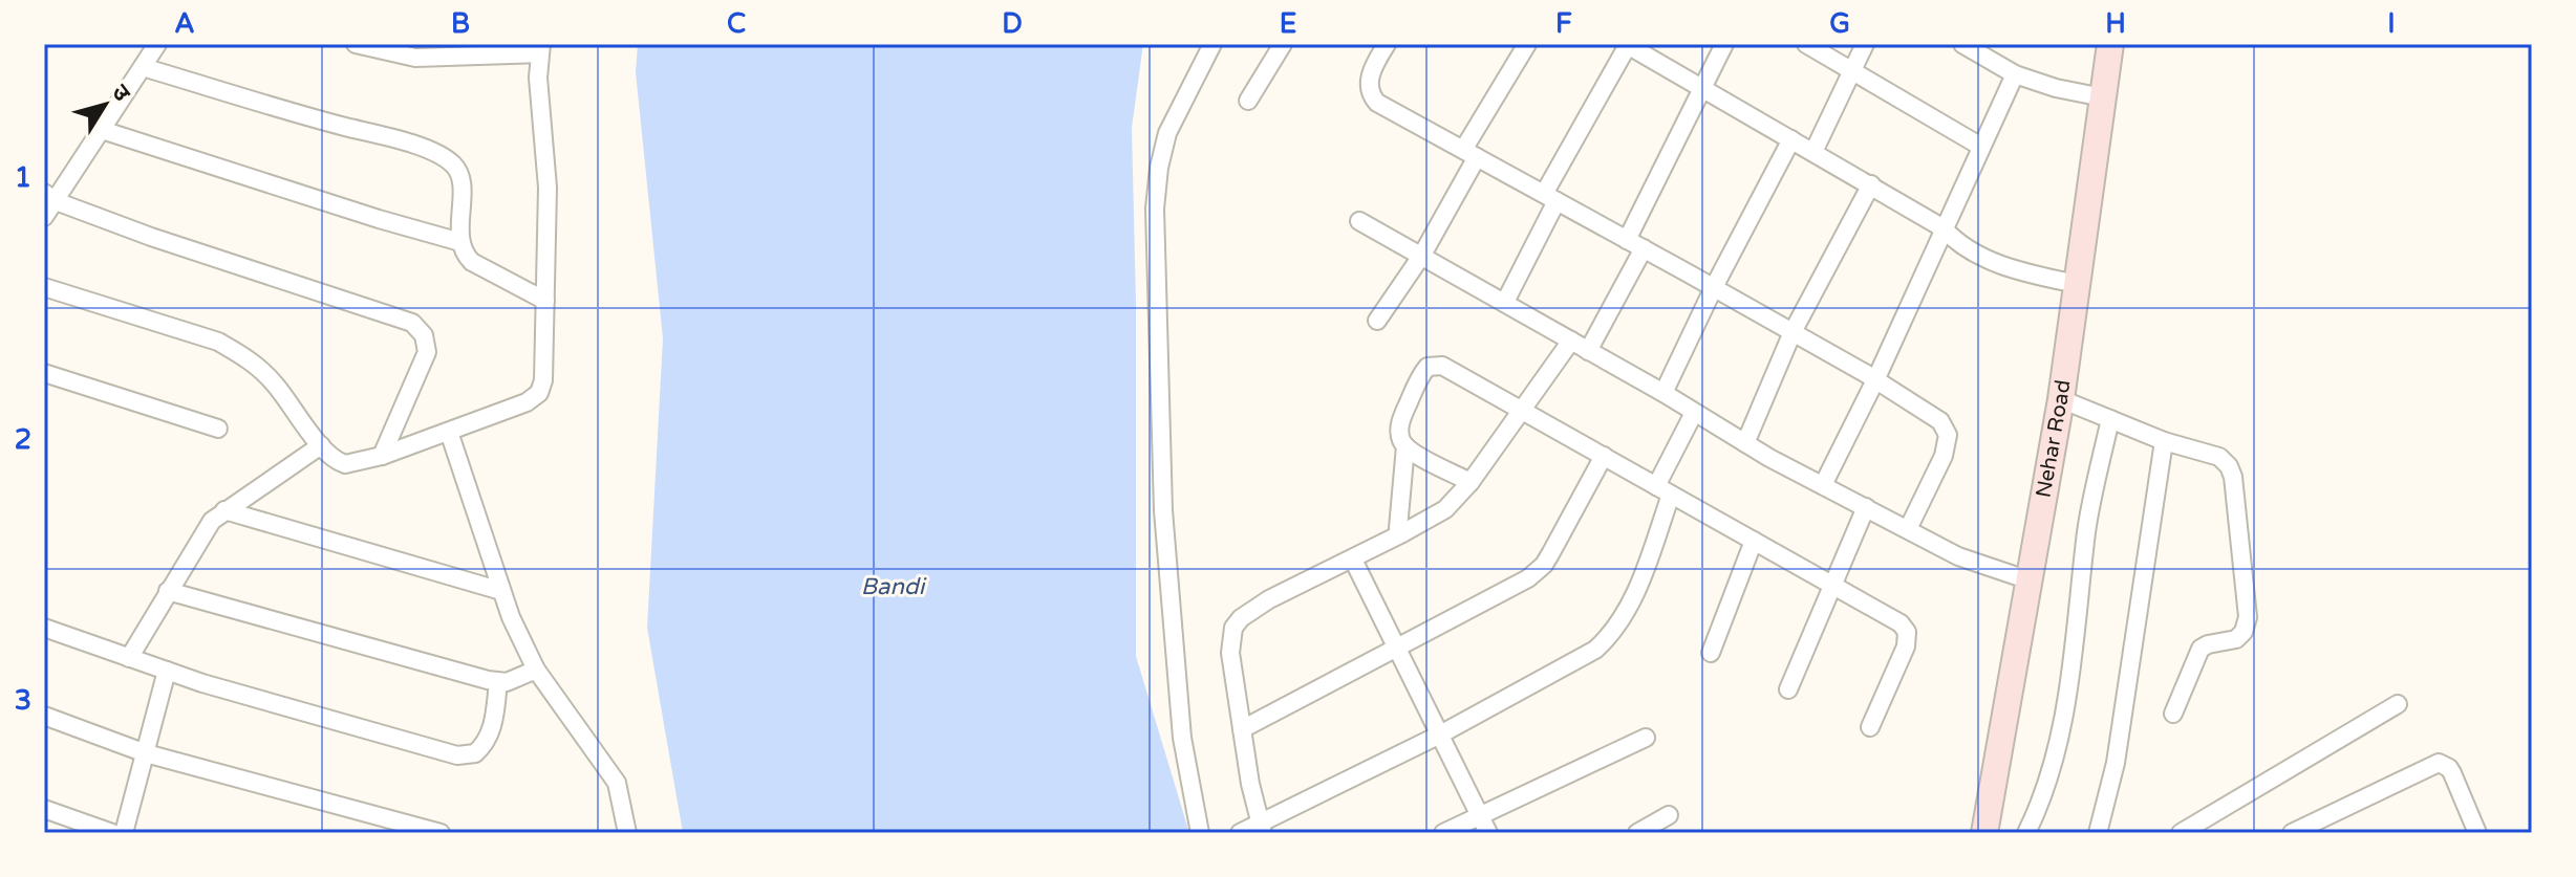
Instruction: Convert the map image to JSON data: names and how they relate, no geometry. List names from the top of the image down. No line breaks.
{"streets":{"street":["Nehar Road"]},"water":["Bandi"],"north":"top right","grid":{"columns":["A","B","C","D","E","F","G","H","I"],"rows":["1","2","3"]}}
